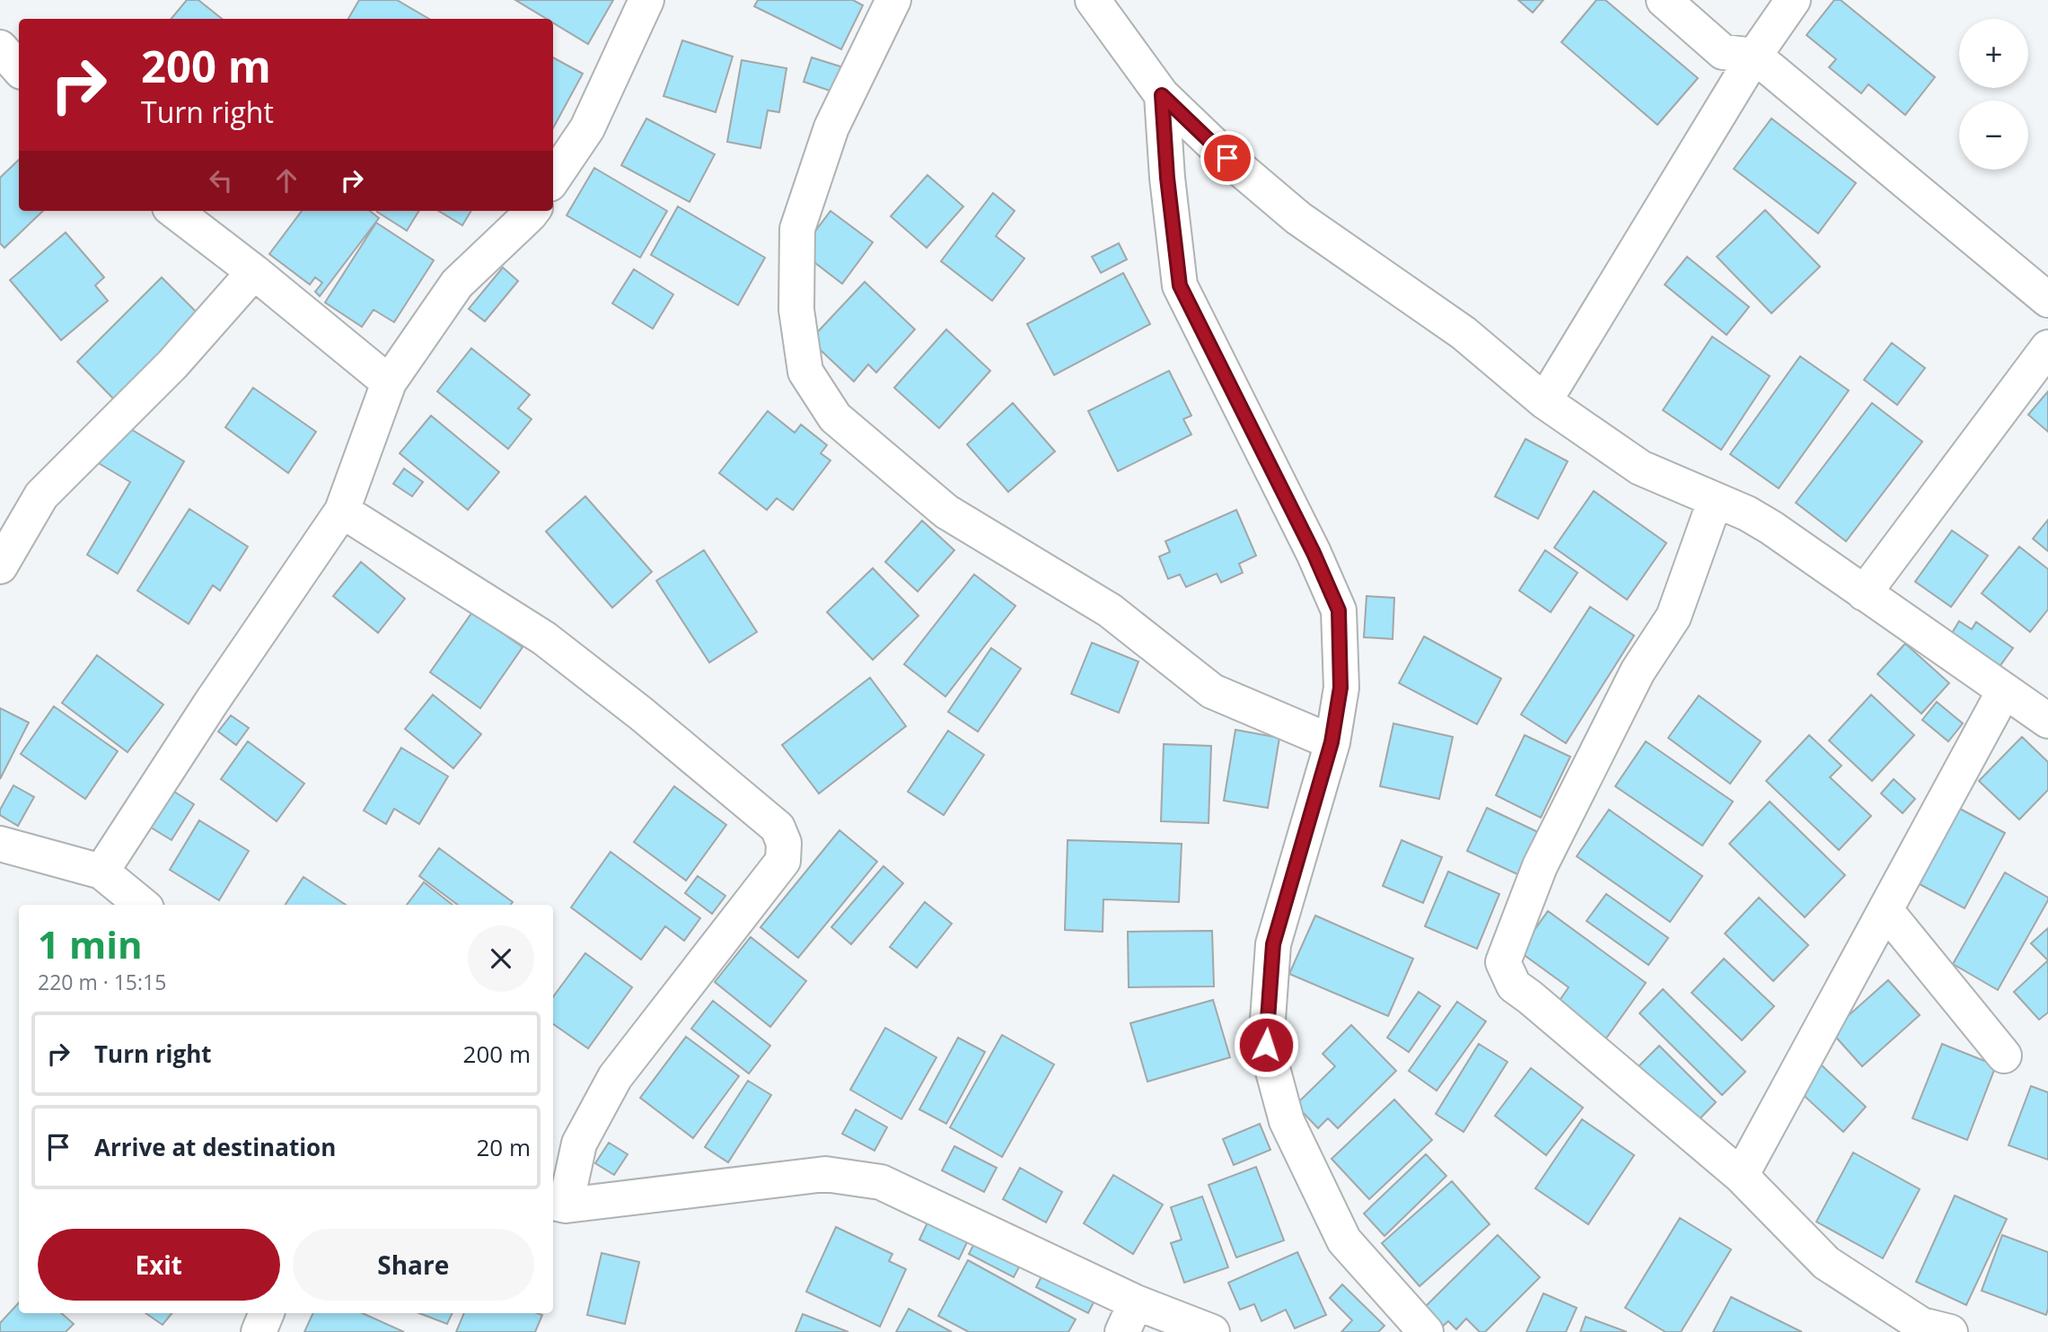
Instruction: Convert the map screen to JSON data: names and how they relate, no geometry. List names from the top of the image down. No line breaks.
{"page":{"map_buttons":["+","−"],"turn":["200 m","Turn right"],"heading":["1 min","220 m · 15:15"],"list":[{"name":"Turn right","value":"200 m"},{"name":"Arrive at destination","value":"20 m"}],"buttons":["Exit","Share"]}}
